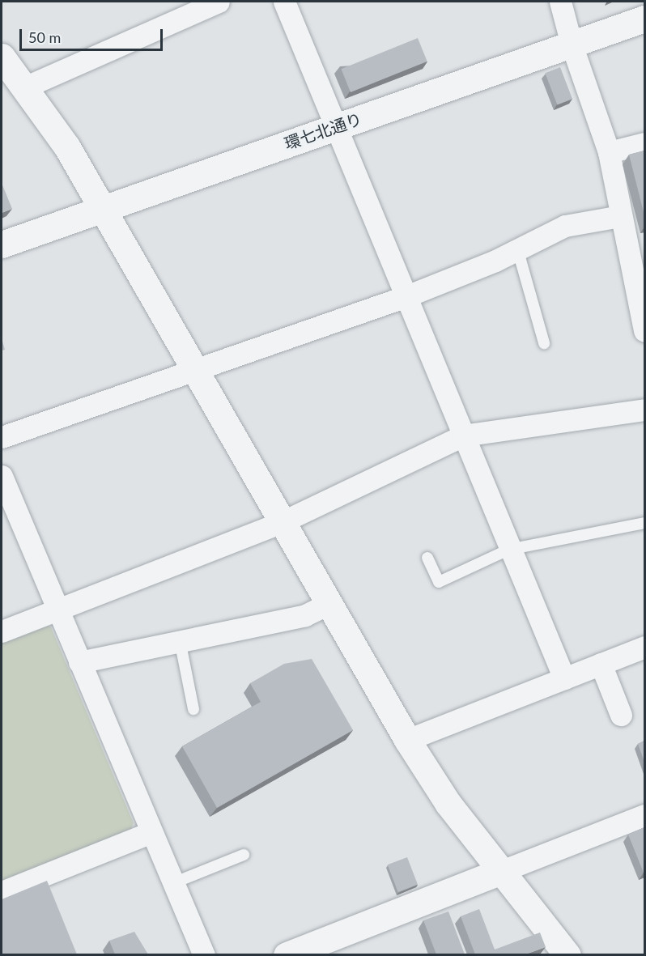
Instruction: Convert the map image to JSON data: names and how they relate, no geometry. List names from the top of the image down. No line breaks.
{"streets":{"street":["環七北通り"]},"scale_bar":"50 m"}
